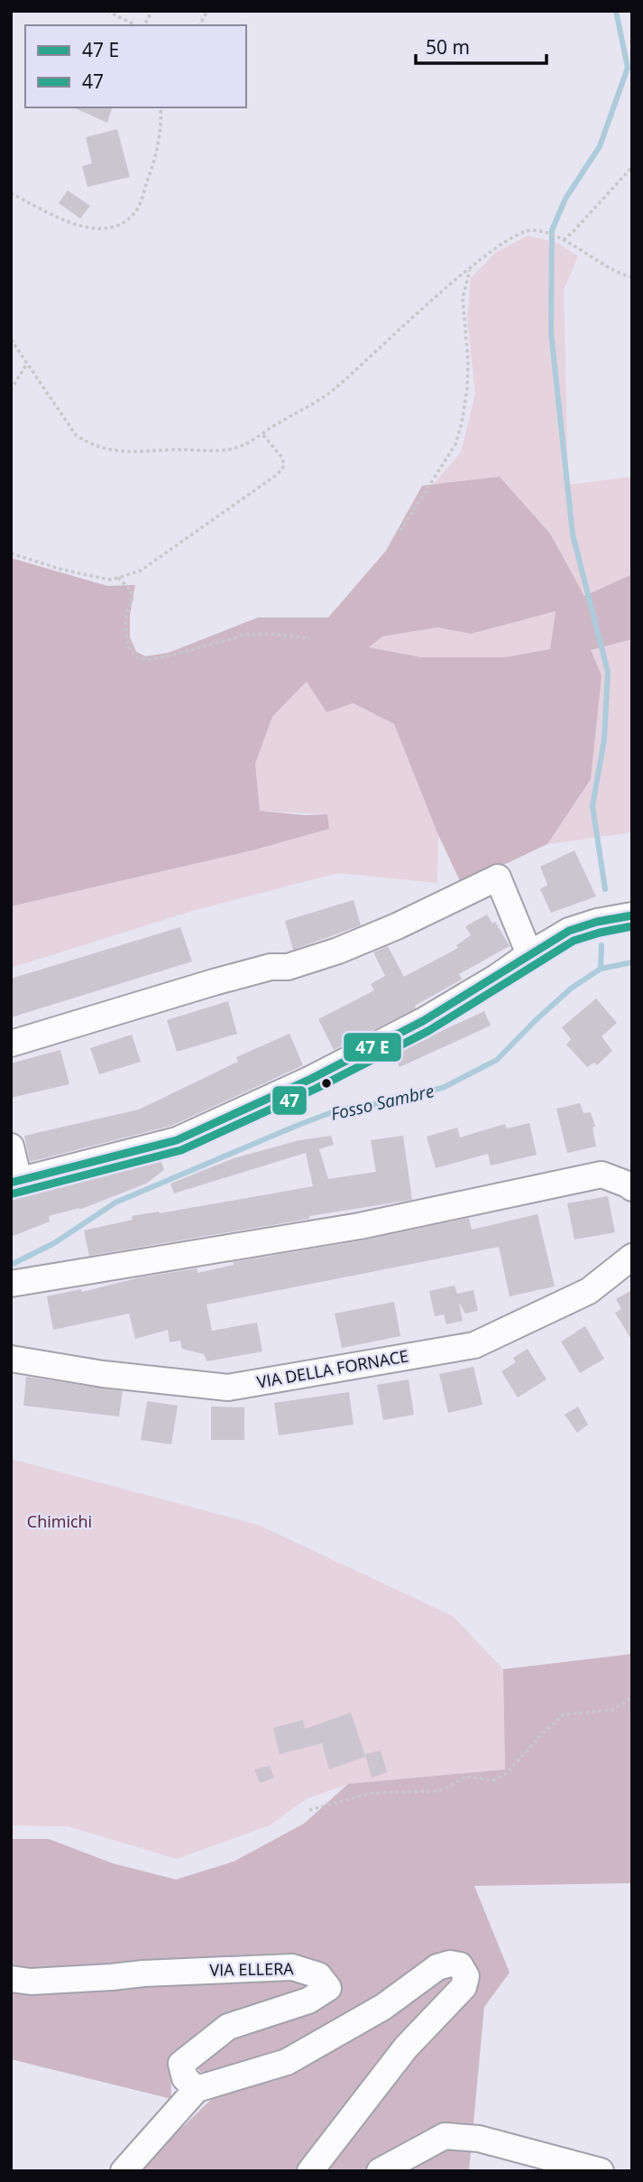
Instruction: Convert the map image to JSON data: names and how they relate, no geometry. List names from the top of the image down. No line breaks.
{"streets":{"street":["VIA DELLA FORNACE","VIA ELLERA"]},"water":["Fosso Sambre"],"parks":["Chimichi"],"lines":["transit line 47"],"legend":["47 E","47"],"scale_bar":"50 m"}
